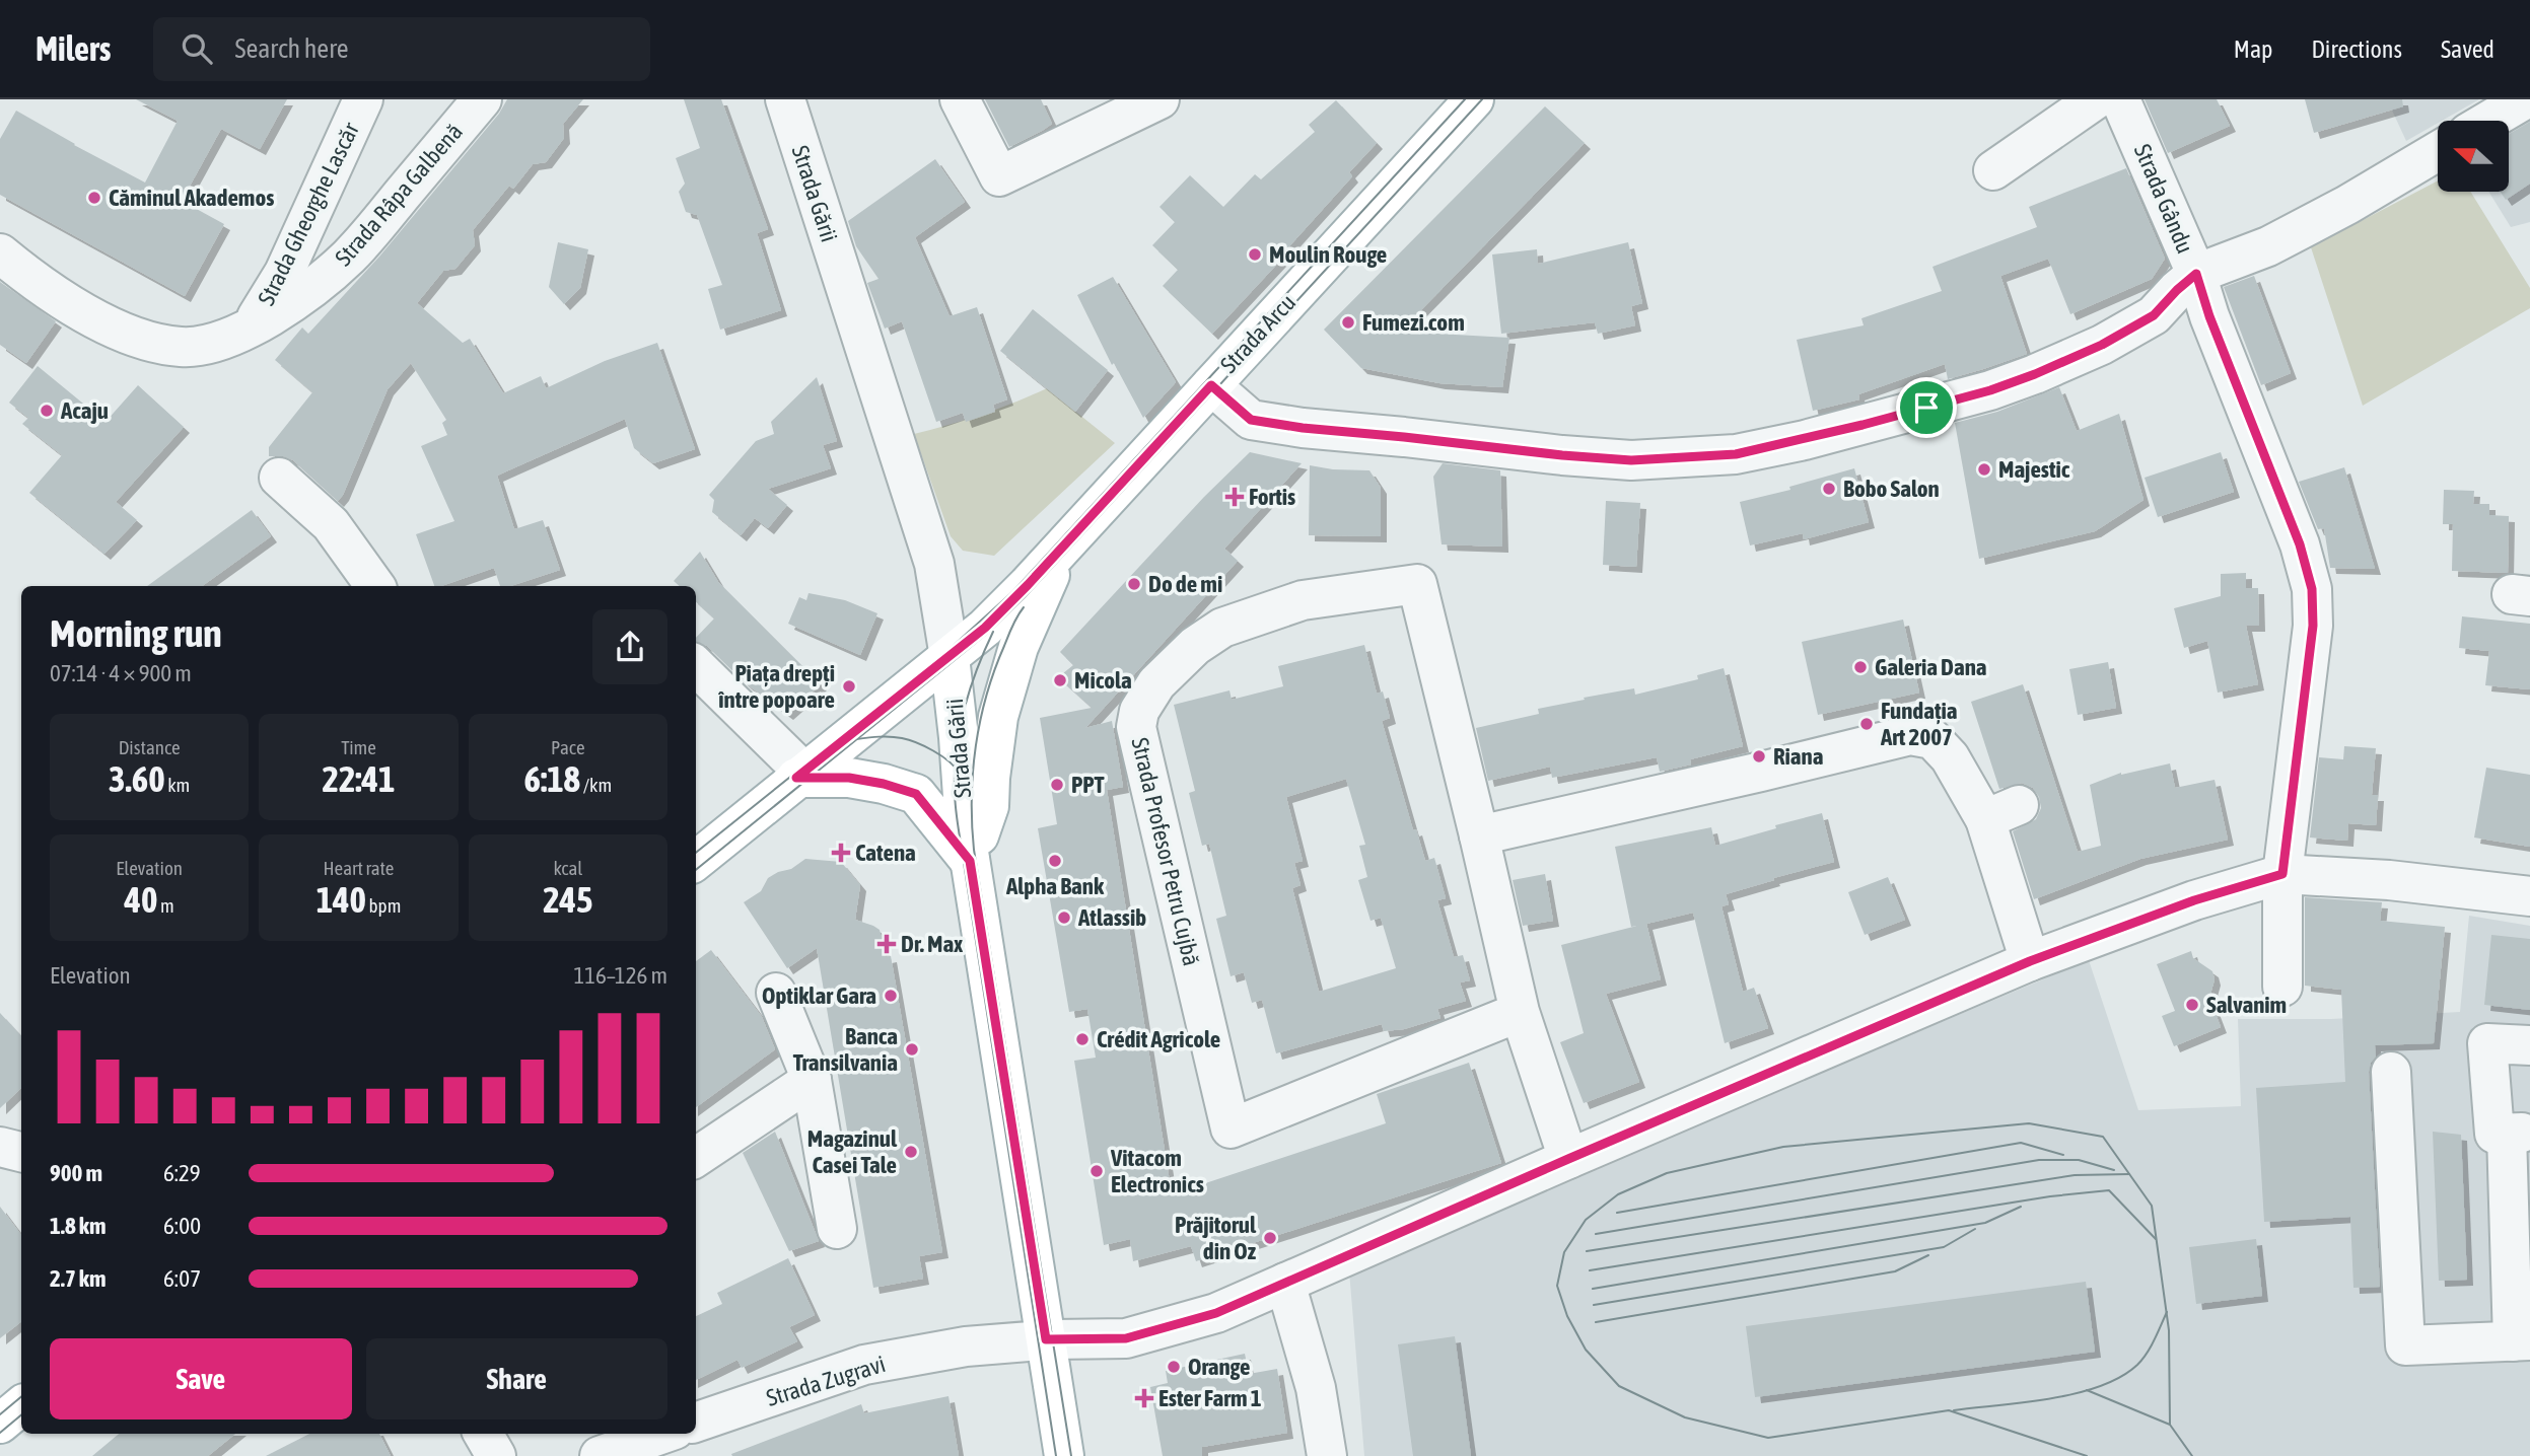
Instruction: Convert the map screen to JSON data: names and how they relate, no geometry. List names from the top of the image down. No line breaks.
{"streets":{"main road":["Strada Gării","Strada Arcu"],"street":["Strada Râpa Galbenă","Strada Gându","Strada Gheorghe Lascăr","Strada Profesor Petru Cujbă","Strada Zugravi"]},"crossings":[["Strada Gării","Strada Arcu"],["Strada Gării","Strada Zugravi"],["Strada Râpa Galbenă","Strada Gheorghe Lascăr"],["Strada Gându","Strada Zugravi"],["Strada Profesor Petru Cujbă","Strada Zugravi"]],"places":{"other":["Căminul Akademos","Moulin Rouge","Fumezi.com","Acaju","Majestic","Bobo Salon","Do de mi","Galeria Dana","Micola","Piața drepți între popoare","Fundația Art 2007","Riana","PPT","Alpha Bank","Atlassib","Optiklar Gara","Salvanim","Crédit Agricole","Banca Transilvania","Magazinul Casei Tale","Vitacom Electronics","Prăjitorul din Oz","Orange"],"health":["Fortis","Catena","Dr. Max","Ester Farm 1"]},"north":"left","page":{"header":"Milers","search":"Search here","nav":["Map","Directions","Saved"],"heading":["Morning run","07:14 · 4 × 900 m"],"stats":[["Distance","3.60 km"],["Time","22:41"],["Pace","6:18 /km"],["Elevation","40 m"],["Heart rate","140 bpm"],["kcal","245"]],"chart":["Elevation","116–126 m"],"list":[{"name":"900 m","note":"6:29"},{"name":"1.8 km","note":"6:00"},{"name":"2.7 km","note":"6:07"}],"buttons":["Save","Share"]}}
